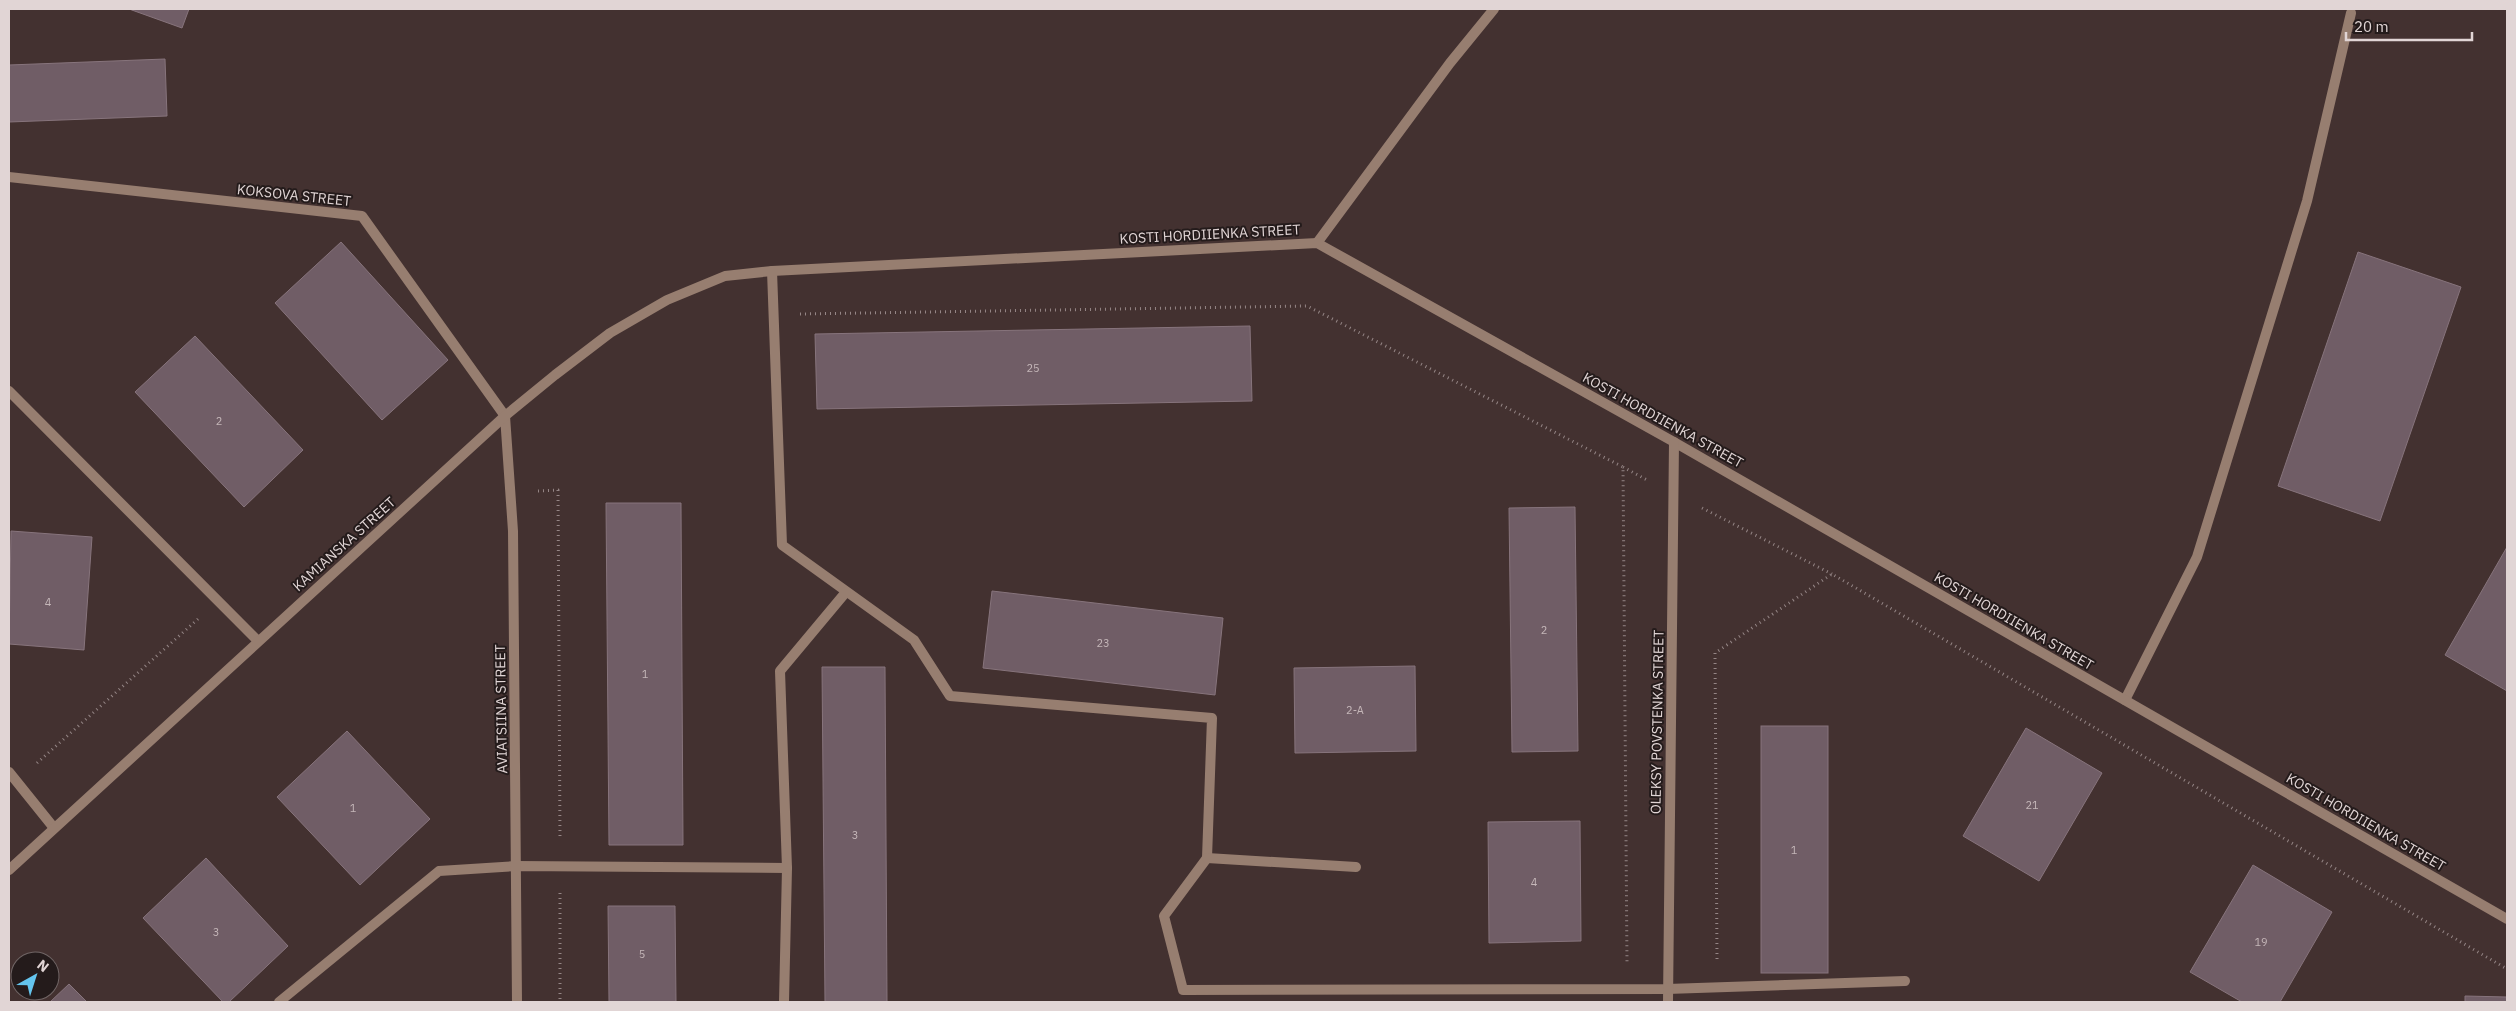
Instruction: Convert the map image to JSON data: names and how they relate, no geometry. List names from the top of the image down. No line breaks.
{"streets":{"street":["KOKSOVA STREET","KOSTI HORDIIENKA STREET","KAMIANSKA STREET","AVIATSIINA STREET","OLEKSY POVSTENKA STREET"]},"crossings":[["KOKSOVA STREET","KAMIANSKA STREET"],["KOKSOVA STREET","AVIATSIINA STREET"],["KOSTI HORDIIENKA STREET","KAMIANSKA STREET"],["KOSTI HORDIIENKA STREET","OLEKSY POVSTENKA STREET"],["KAMIANSKA STREET","AVIATSIINA STREET"]],"house_numbers":["25","2","4","2","23","1","2-А","21","1","3","1","4","3","19","5"],"scale_bar":"20 m","north":"top right"}
